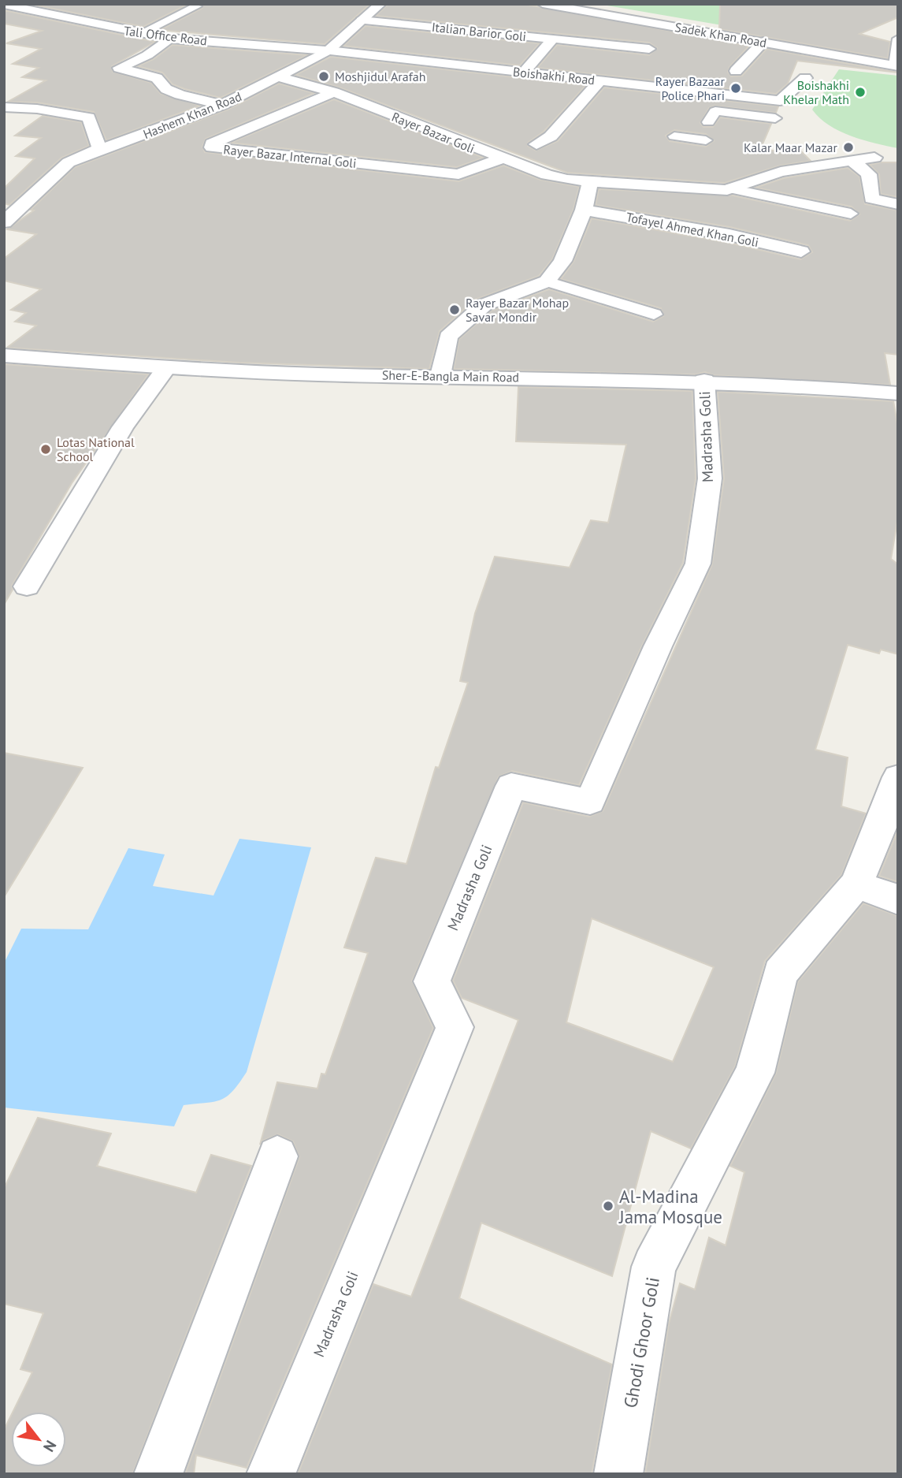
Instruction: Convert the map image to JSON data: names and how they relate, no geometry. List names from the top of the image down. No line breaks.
{"streets":{"street":["Italian Barior Goli","Sadek Khan Road","Tali Office Road","Boishakhi Road","Hashem Khan Road","Rayer Bazar Goli","Rayer Bazar Internal Goli","Tofayel Ahmed Khan Goli","Sher-E-Bangla Main Road","Madrasha Goli","Ghodi Ghoor Goli"]},"crossings":[["Italian Barior Goli","Boishakhi Road"],["Italian Barior Goli","Hashem Khan Road"],["Tali Office Road","Boishakhi Road"],["Tali Office Road","Hashem Khan Road"],["Boishakhi Road","Hashem Khan Road"],["Hashem Khan Road","Rayer Bazar Goli"],["Rayer Bazar Goli","Rayer Bazar Internal Goli"],["Sher-E-Bangla Main Road","Madrasha Goli"]],"places":["Moshjidul Arafah","Rayer Bazaar Police Phari","Boishakhi Khelar Math","Kalar Maar Mazar","Rayer Bazar Mohap Savar Mondir","Lotas National School","Al-Madina Jama Mosque"],"north":"bottom right"}
